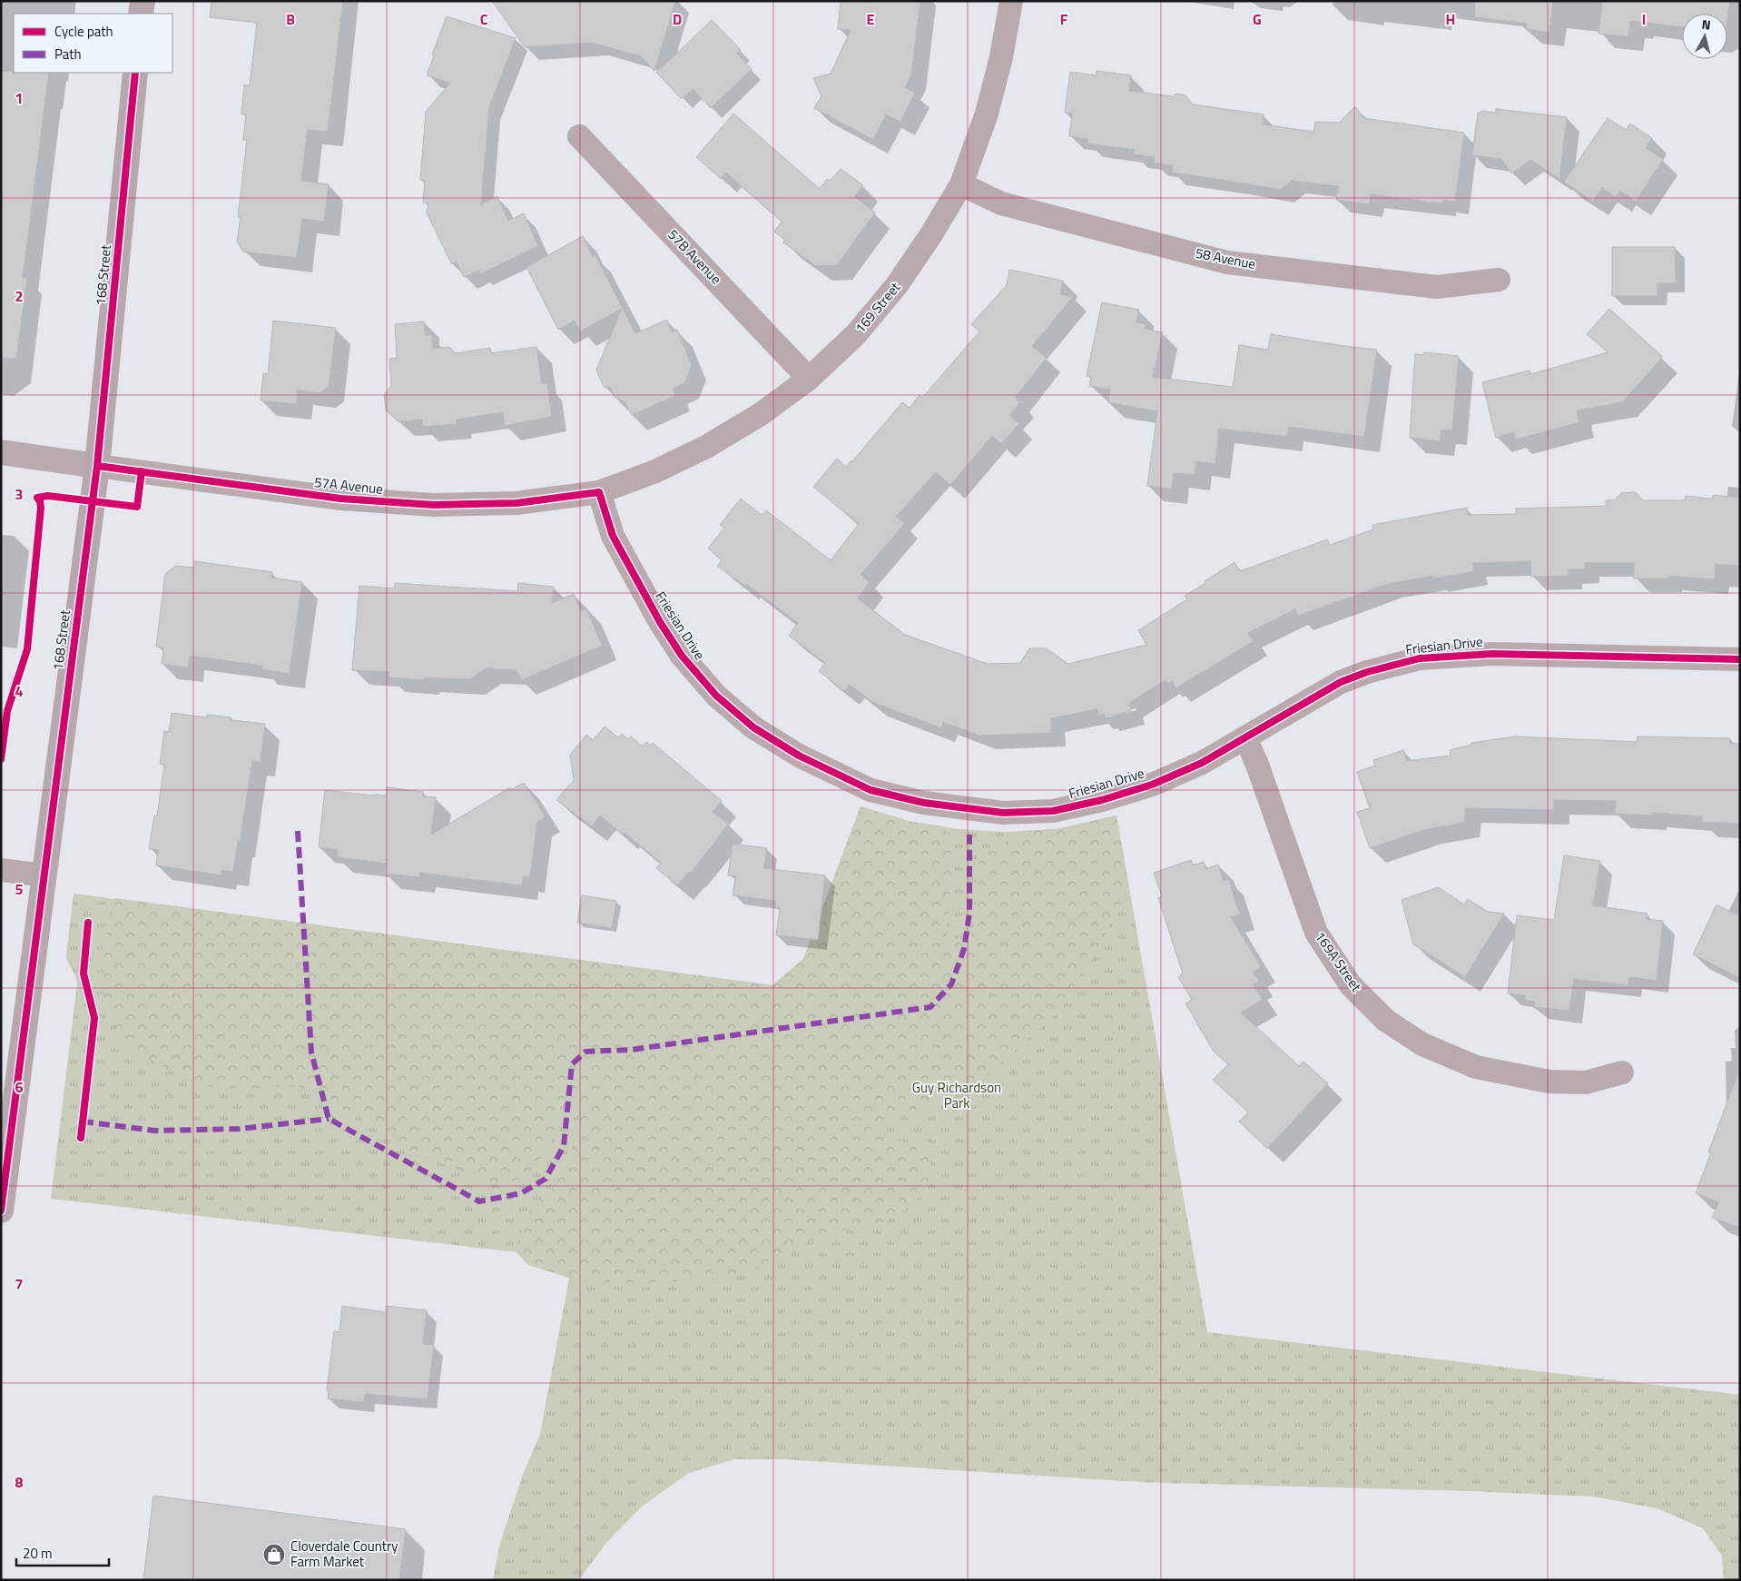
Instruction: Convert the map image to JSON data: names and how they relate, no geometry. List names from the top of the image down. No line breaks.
{"streets":{"main road":["168 Street"],"street":["57B Avenue","58 Avenue","169 Street","57A Avenue","Friesian Drive","169A Street"]},"crossings":[["57B Avenue","169 Street"],["58 Avenue","169 Street"],["168 Street","57A Avenue"],["169 Street","57A Avenue"],["169 Street","Friesian Drive"],["57A Avenue","Friesian Drive"],["Friesian Drive","169A Street"]],"parks":["Guy Richardson Park"],"places":{"shop":["Cloverdale Country Farm Market"]},"legend":["Cycle path","Path"],"scale_bar":"20 m","north":"top","grid":{"columns":["B","C","D","E","F","G","H","I"],"rows":["1","2","3","4","5","6","7","8"]}}
